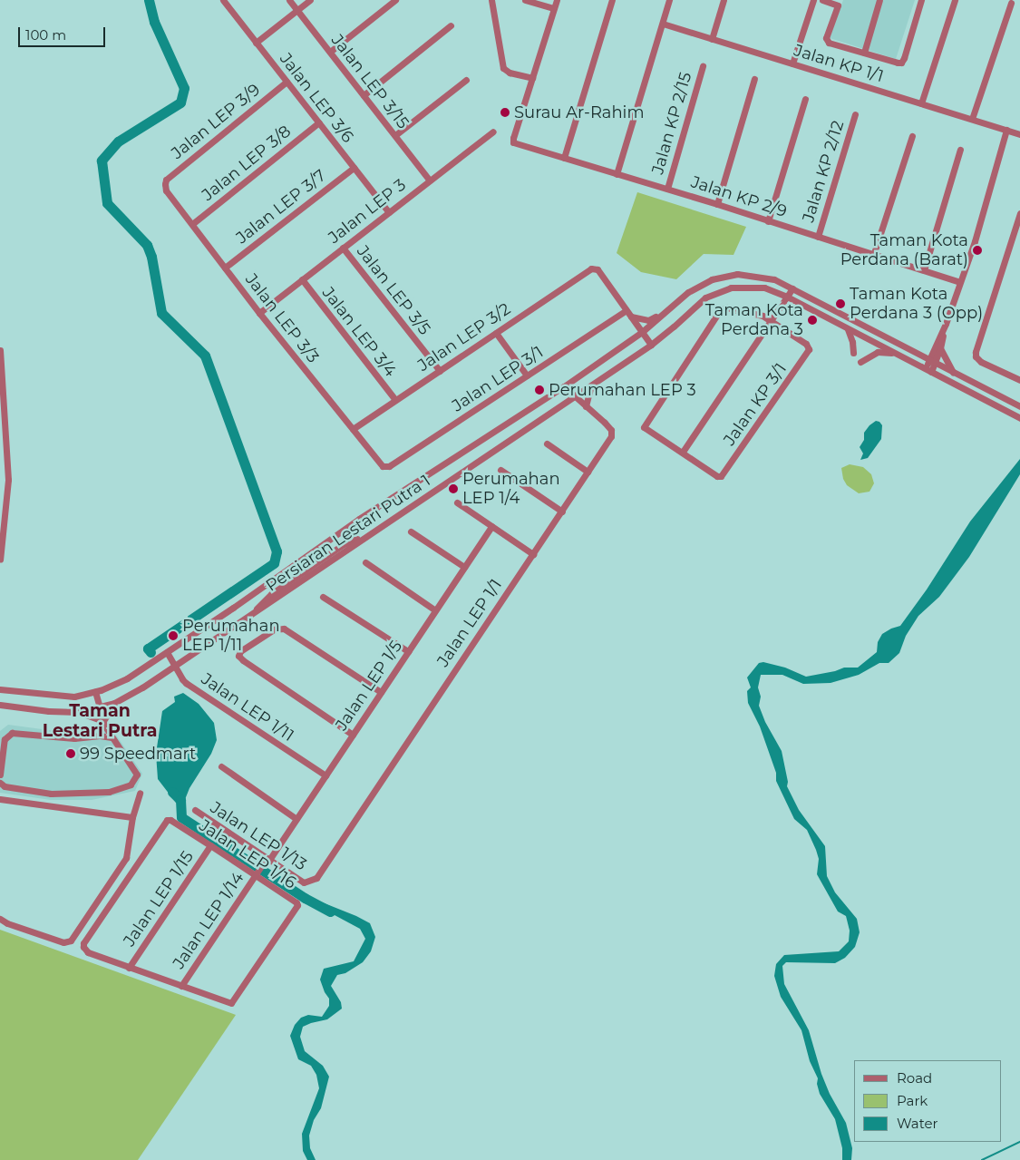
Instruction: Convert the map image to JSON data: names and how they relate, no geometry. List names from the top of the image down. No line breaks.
{"streets":{"street":["Jalan KP 1/1","Jalan LEP 3/15","Jalan LEP 3/6","Jalan LEP 3/9","Jalan KP 2/15","Jalan LEP 3/8","Jalan KP 2/12","Jalan KP 2/9","Jalan LEP 3/7","Jalan LEP 3","Jalan LEP 3/5","Jalan LEP 3/3","Jalan LEP 3/4","Jalan LEP 3/2","Jalan LEP 3/1","Jalan KP 3/1","Persiaran Lestari Putra 1","Jalan LEP 1/1","Jalan LEP 1/5","Jalan LEP 1/11","Jalan LEP 1/13","Jalan LEP 1/16","Jalan LEP 1/15","Jalan LEP 1/14"]},"crossings":[["Jalan LEP 3/15","Jalan LEP 3"],["Jalan LEP 3/6","Jalan LEP 3/9"],["Jalan LEP 3/6","Jalan LEP 3/8"],["Jalan LEP 3/6","Jalan LEP 3/7"],["Jalan LEP 3/6","Jalan LEP 3"],["Jalan LEP 3/9","Jalan LEP 3/3"],["Jalan KP 2/15","Jalan KP 2/9"],["Jalan LEP 3/8","Jalan LEP 3/3"],["Jalan KP 2/12","Jalan KP 2/9"],["Jalan LEP 3/7","Jalan LEP 3/3"],["Jalan LEP 3","Jalan LEP 3/5"],["Jalan LEP 3","Jalan LEP 3/3"],["Jalan LEP 3","Jalan LEP 3/4"],["Jalan LEP 3/5","Jalan LEP 3/2"],["Jalan LEP 3/3","Jalan LEP 3/2"],["Jalan LEP 3/3","Jalan LEP 3/1"],["Jalan LEP 3/4","Jalan LEP 3/2"],["Jalan LEP 3/2","Jalan LEP 3/1"],["Persiaran Lestari Putra 1","Jalan LEP 1/1"],["Persiaran Lestari Putra 1","Jalan LEP 1/11"],["Jalan LEP 1/1","Jalan LEP 1/13"],["Jalan LEP 1/5","Jalan LEP 1/11"],["Jalan LEP 1/5","Jalan LEP 1/13"],["Jalan LEP 1/5","Jalan LEP 1/14"],["Jalan LEP 1/13","Jalan LEP 1/14"],["Jalan LEP 1/16","Jalan LEP 1/15"],["Jalan LEP 1/16","Jalan LEP 1/14"]],"districts":["Taman Lestari Putra"],"places":["Surau Ar-Rahim","Taman Kota Perdana (Barat)","Taman Kota Perdana 3 (Opp)","Taman Kota Perdana 3","Perumahan LEP 3","Perumahan LEP 1/4","Perumahan LEP 1/11","99 Speedmart"],"legend":["Road","Park","Water"],"scale_bar":"100 m"}
